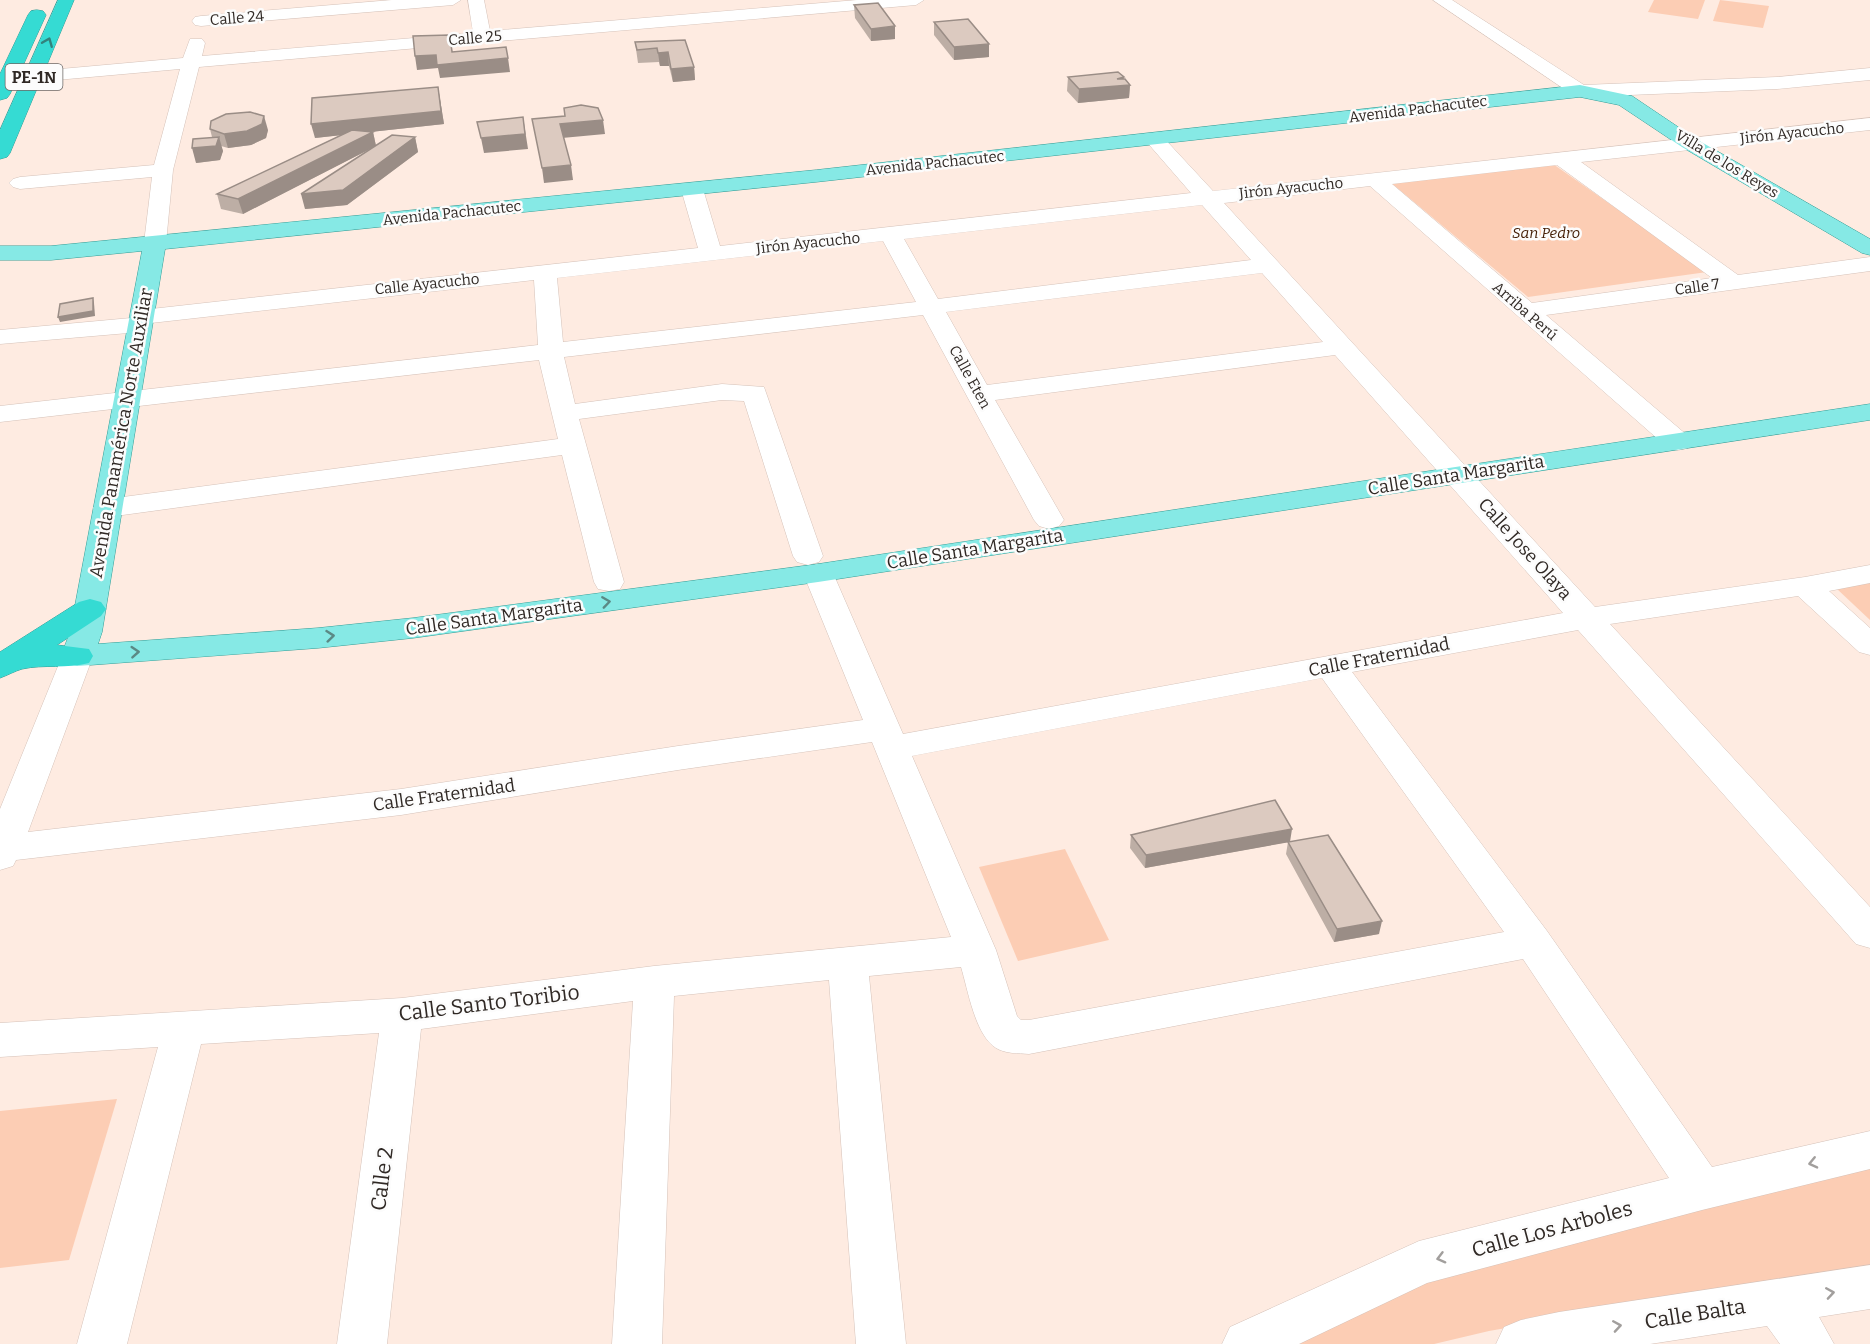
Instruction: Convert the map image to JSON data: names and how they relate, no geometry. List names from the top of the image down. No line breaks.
{"streets":{"highway":["PE-1N"],"main road":["Avenida Pachacutec","Villa de los Reyes","Avenida Panamérica Norte Auxiliar","Calle Santa Margarita"],"street":["Calle 24","Calle 25","Jirón Ayacucho","Calle Ayacucho","Calle 7","Arriba Perú","Calle Eten","Calle Jose Olaya","Calle Fraternidad","Calle Santo Toribio","Calle 2","Calle Los Arboles","Calle Balta"]},"crossings":[["Calle 24","Avenida Panamérica Norte Auxiliar"],["Calle 25","PE-1N"],["Calle 25","Avenida Panamérica Norte Auxiliar"],["Avenida Pachacutec","Villa de los Reyes"],["Avenida Pachacutec","Avenida Panamérica Norte Auxiliar"],["Avenida Pachacutec","Calle Jose Olaya"],["Jirón Ayacucho","Villa de los Reyes"],["Jirón Ayacucho","Calle Ayacucho"],["Jirón Ayacucho","Arriba Perú"],["Jirón Ayacucho","Calle Eten"],["Jirón Ayacucho","Calle Jose Olaya"],["Calle Ayacucho","Avenida Panamérica Norte Auxiliar"],["Calle 7","Arriba Perú"],["Arriba Perú","Calle Santa Margarita"],["Calle Eten","Calle Santa Margarita"],["Avenida Panamérica Norte Auxiliar","Calle Santa Margarita"],["Avenida Panamérica Norte Auxiliar","Calle Fraternidad"],["Calle Santa Margarita","Calle Jose Olaya"],["Calle Jose Olaya","Calle Fraternidad"],["Calle Santo Toribio","Calle 2"]],"one_way":["Calle Los Arboles","Calle Balta"],"parks":["San Pedro"]}
